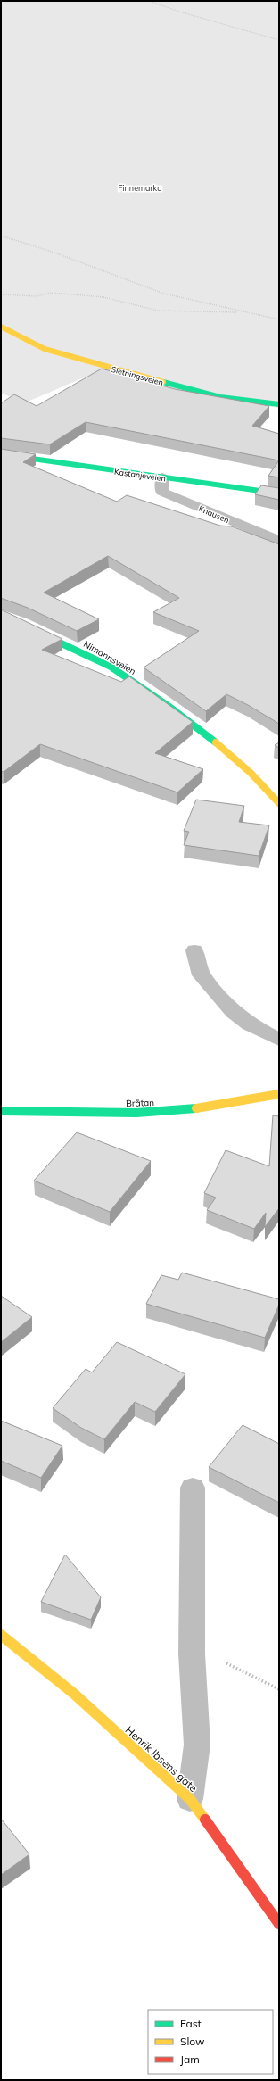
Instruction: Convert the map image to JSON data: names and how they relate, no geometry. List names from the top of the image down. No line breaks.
{"streets":{"street":["Sletningsveien","Kastanjeveien","Nimannsveien","Bråtan","Henrik Ibsens gate"],"lane":["Knausen"]},"crossings":[["Kastanjeveien","Knausen"]],"parks":["Finnemarka"],"legend":["Fast","Slow","Jam"]}
